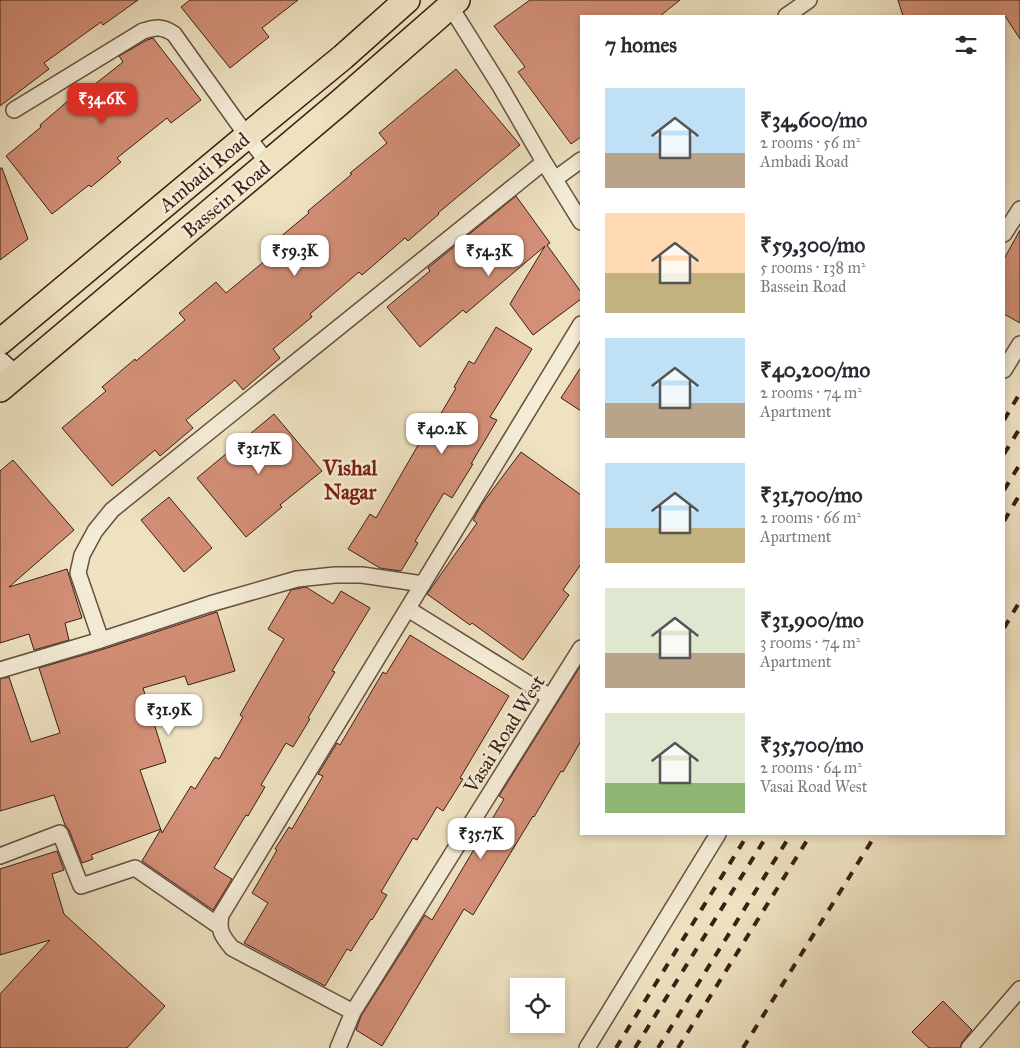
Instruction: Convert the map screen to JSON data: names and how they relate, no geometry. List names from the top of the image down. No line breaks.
{"streets":{"main road":["Ambadi Road","Bassein Road"],"street":["Vasai Road West"]},"districts":["Vishal Nagar"],"page":{"heading":"7 homes","list":[{"name":"₹34,600/mo","note":"2 rooms · 56 m² · Ambadi Road"},{"name":"₹59,300/mo","note":"5 rooms · 138 m² · Bassein Road"},{"name":"₹40,200/mo","note":"2 rooms · 74 m² · Apartment"},{"name":"₹31,700/mo","note":"2 rooms · 66 m² · Apartment"},{"name":"₹31,900/mo","note":"3 rooms · 74 m² · Apartment"},{"name":"₹35,700/mo","note":"2 rooms · 64 m² · Vasai Road West"}],"price":["₹34.6K","₹59.3K","₹54.3K","₹40.2K","₹31.7K","₹31.9K","₹35.7K"]}}
